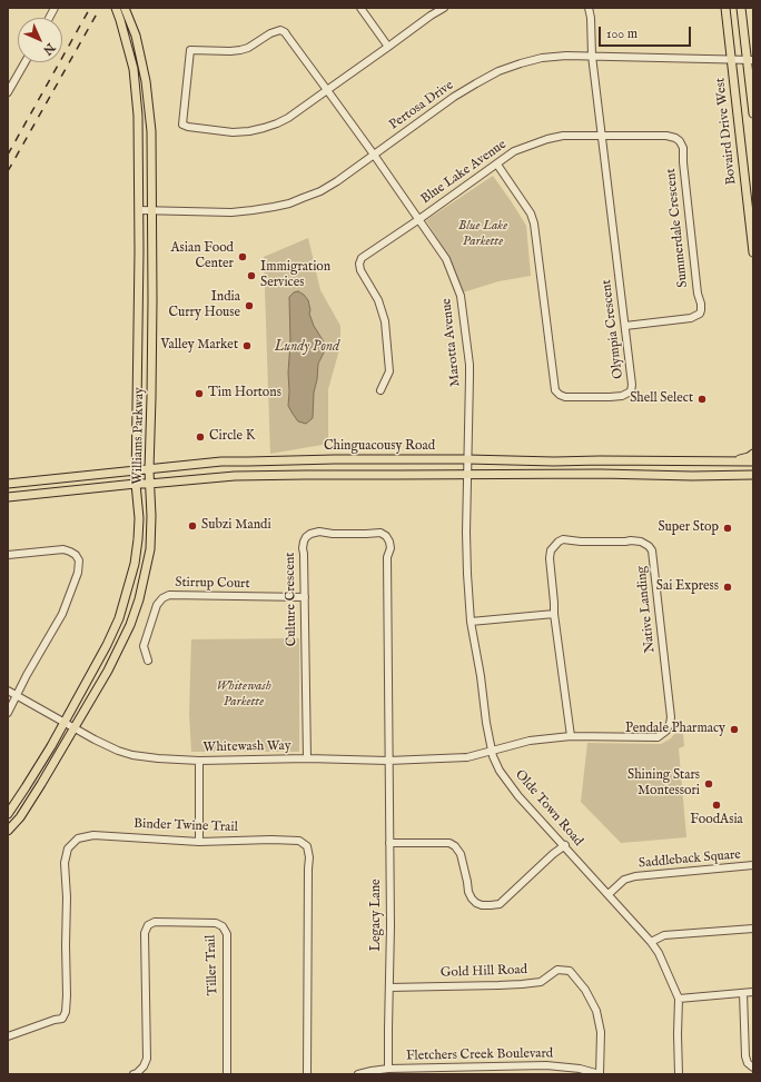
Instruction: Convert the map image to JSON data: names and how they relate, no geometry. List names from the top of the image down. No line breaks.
{"streets":{"main road":["Bovaird Drive West","Williams Parkway","Chinguacousy Road"],"street":["Pertosa Drive","Blue Lake Avenue","Summerdale Crescent","Olympia Crescent","Marotta Avenue","Stirrup Court","Culture Crescent","Native Landing","Whitewash Way","Olde Town Road","Binder Twine Trail","Saddleback Square","Legacy Lane","Tiller Trail","Gold Hill Road","Fletchers Creek Boulevard"]},"crossings":[["Pertosa Drive","Bovaird Drive West"],["Pertosa Drive","Olympia Crescent"],["Pertosa Drive","Marotta Avenue"],["Pertosa Drive","Williams Parkway"],["Blue Lake Avenue","Summerdale Crescent"],["Blue Lake Avenue","Olympia Crescent"],["Blue Lake Avenue","Marotta Avenue"],["Summerdale Crescent","Olympia Crescent"],["Marotta Avenue","Chinguacousy Road"],["Marotta Avenue","Olde Town Road"],["Williams Parkway","Chinguacousy Road"],["Williams Parkway","Whitewash Way"],["Chinguacousy Road","Olde Town Road"],["Stirrup Court","Culture Crescent"],["Culture Crescent","Whitewash Way"],["Culture Crescent","Legacy Lane"],["Native Landing","Whitewash Way"],["Native Landing","Olde Town Road"],["Whitewash Way","Olde Town Road"],["Whitewash Way","Legacy Lane"],["Olde Town Road","Saddleback Square"],["Legacy Lane","Gold Hill Road"],["Legacy Lane","Fletchers Creek Boulevard"],["Gold Hill Road","Fletchers Creek Boulevard"]],"water":["Lundy Pond"],"parks":["Blue Lake Parkette","Whitewash Parkette"],"places":["Asian Food Center","Immigration Services","India Curry House","Valley Market","Tim Hortons","Shell Select","Circle K","Subzi Mandi","Super Stop","Sai Express","Pendale Pharmacy","Shining Stars Montessori","FoodAsia"],"scale_bar":"100 m","north":"bottom right"}
